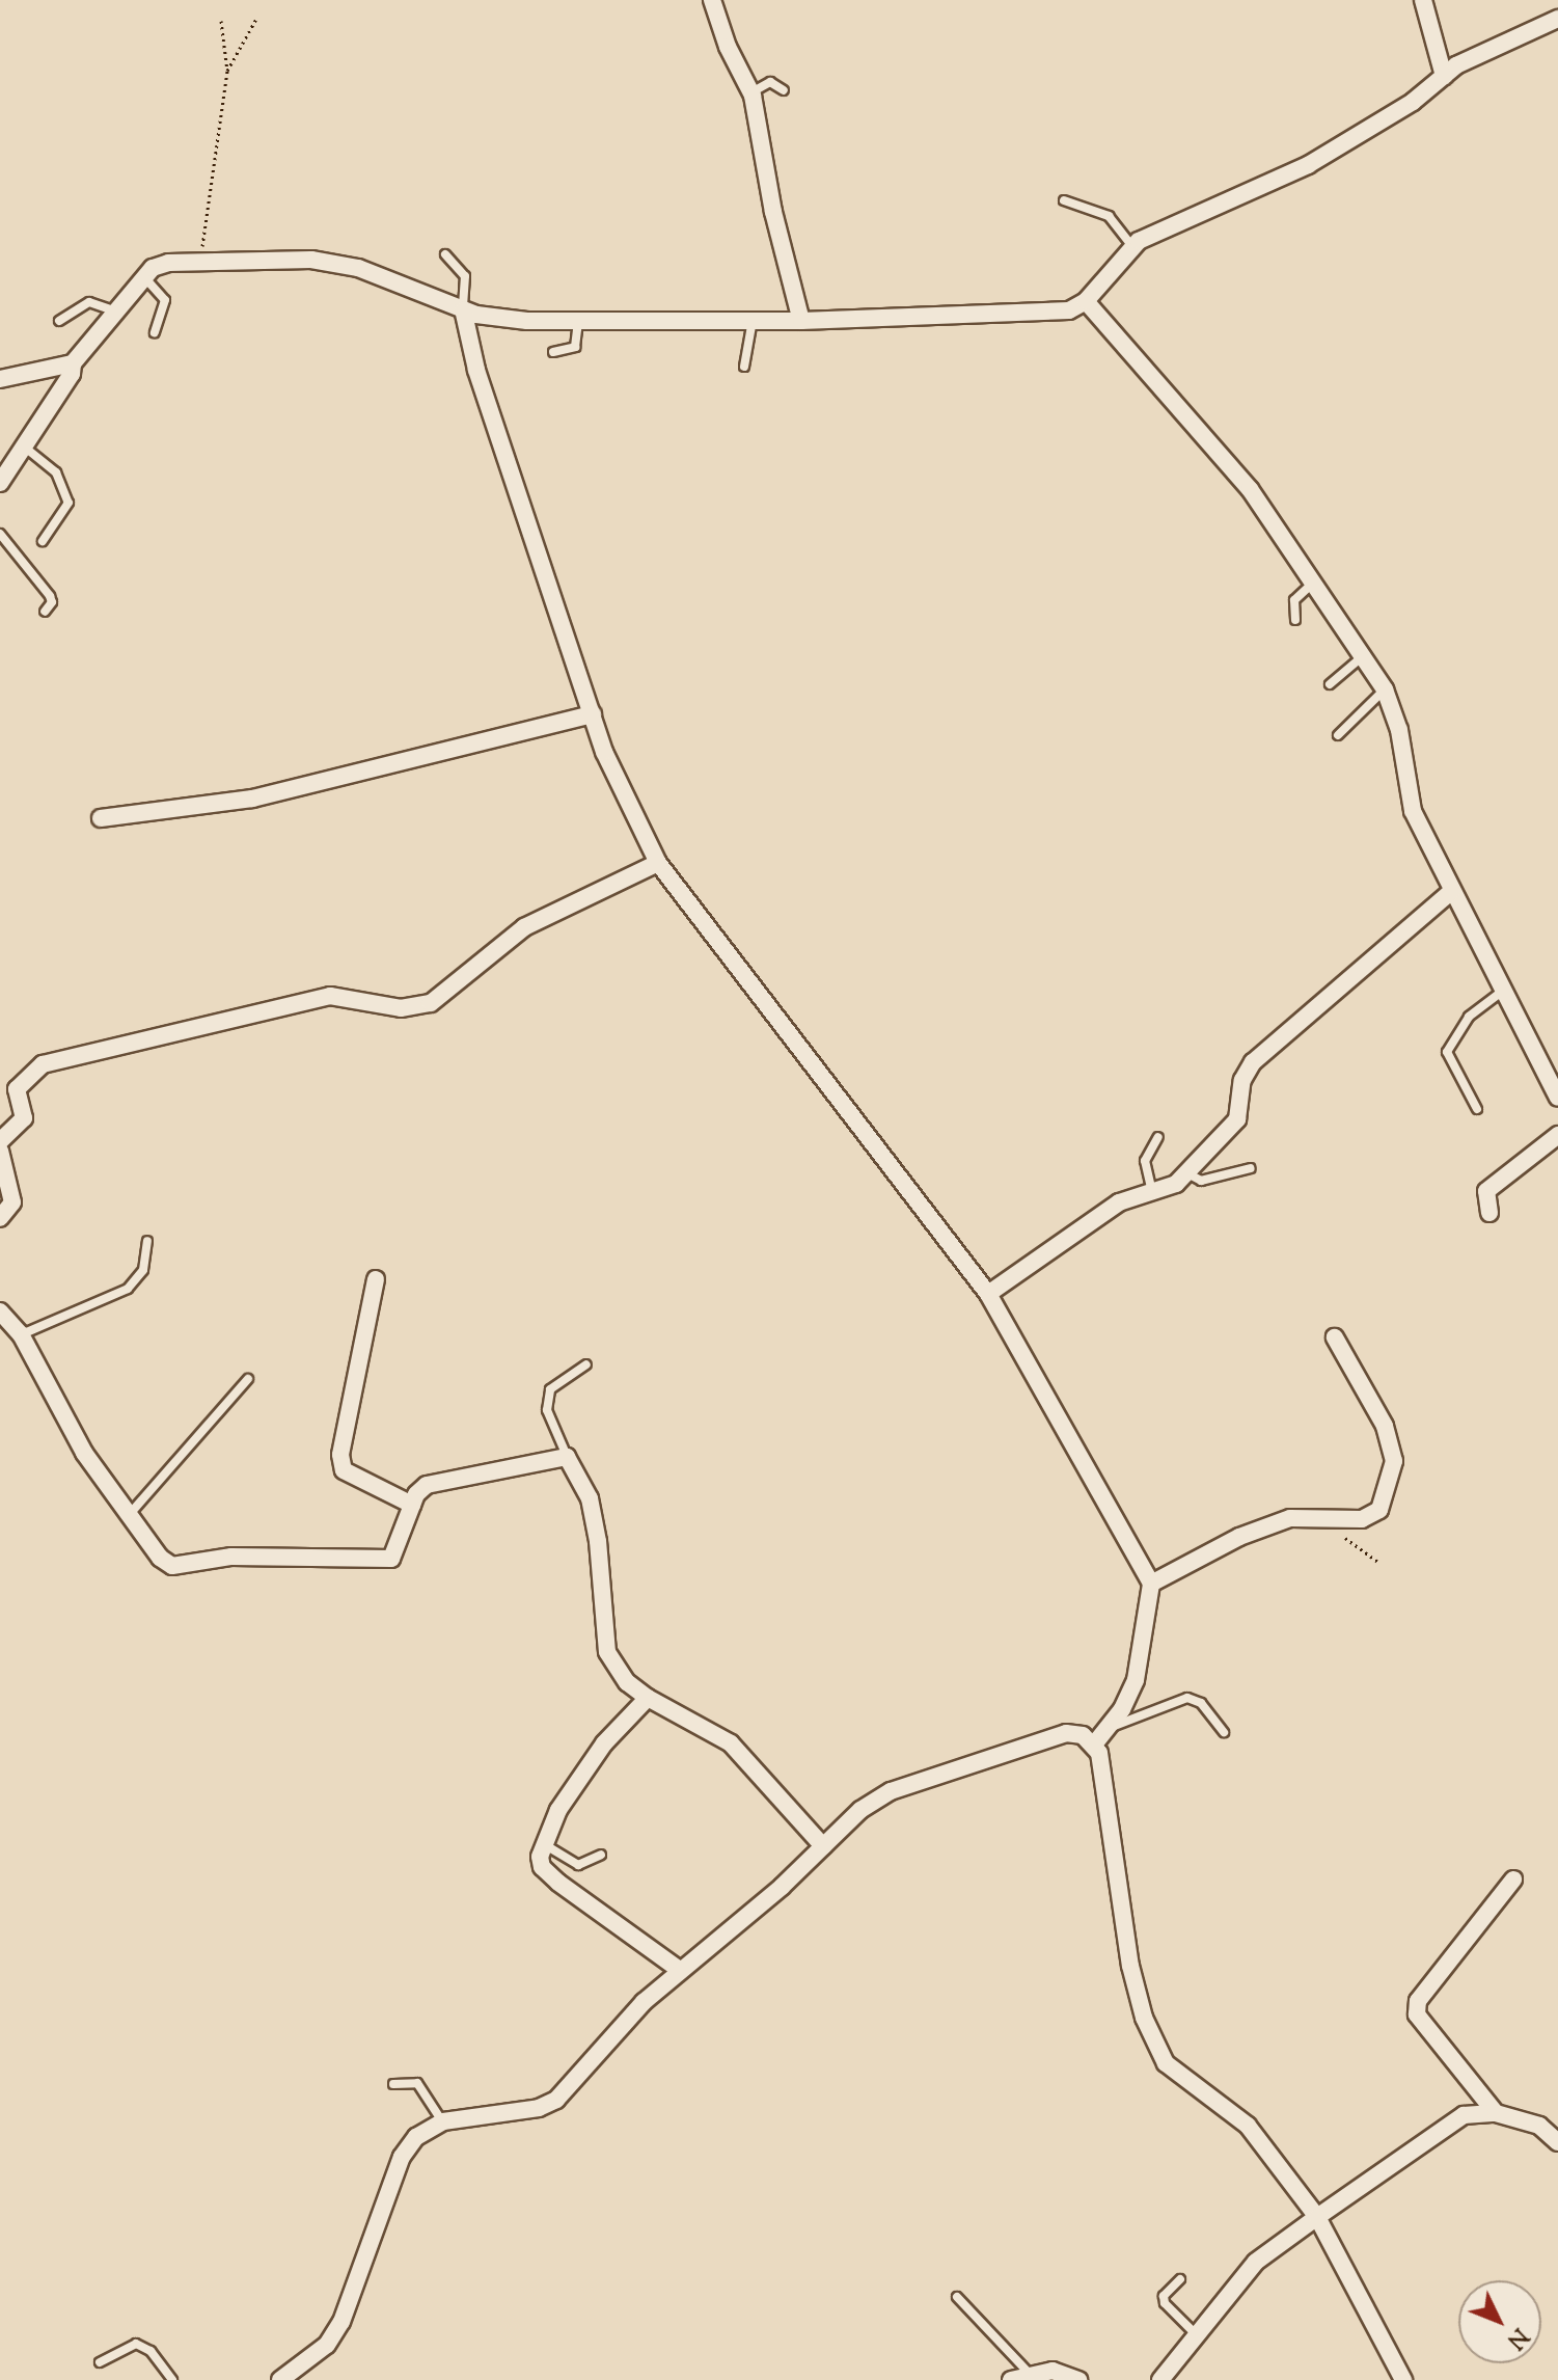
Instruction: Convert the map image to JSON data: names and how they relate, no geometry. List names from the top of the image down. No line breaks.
{"north":"bottom right"}
